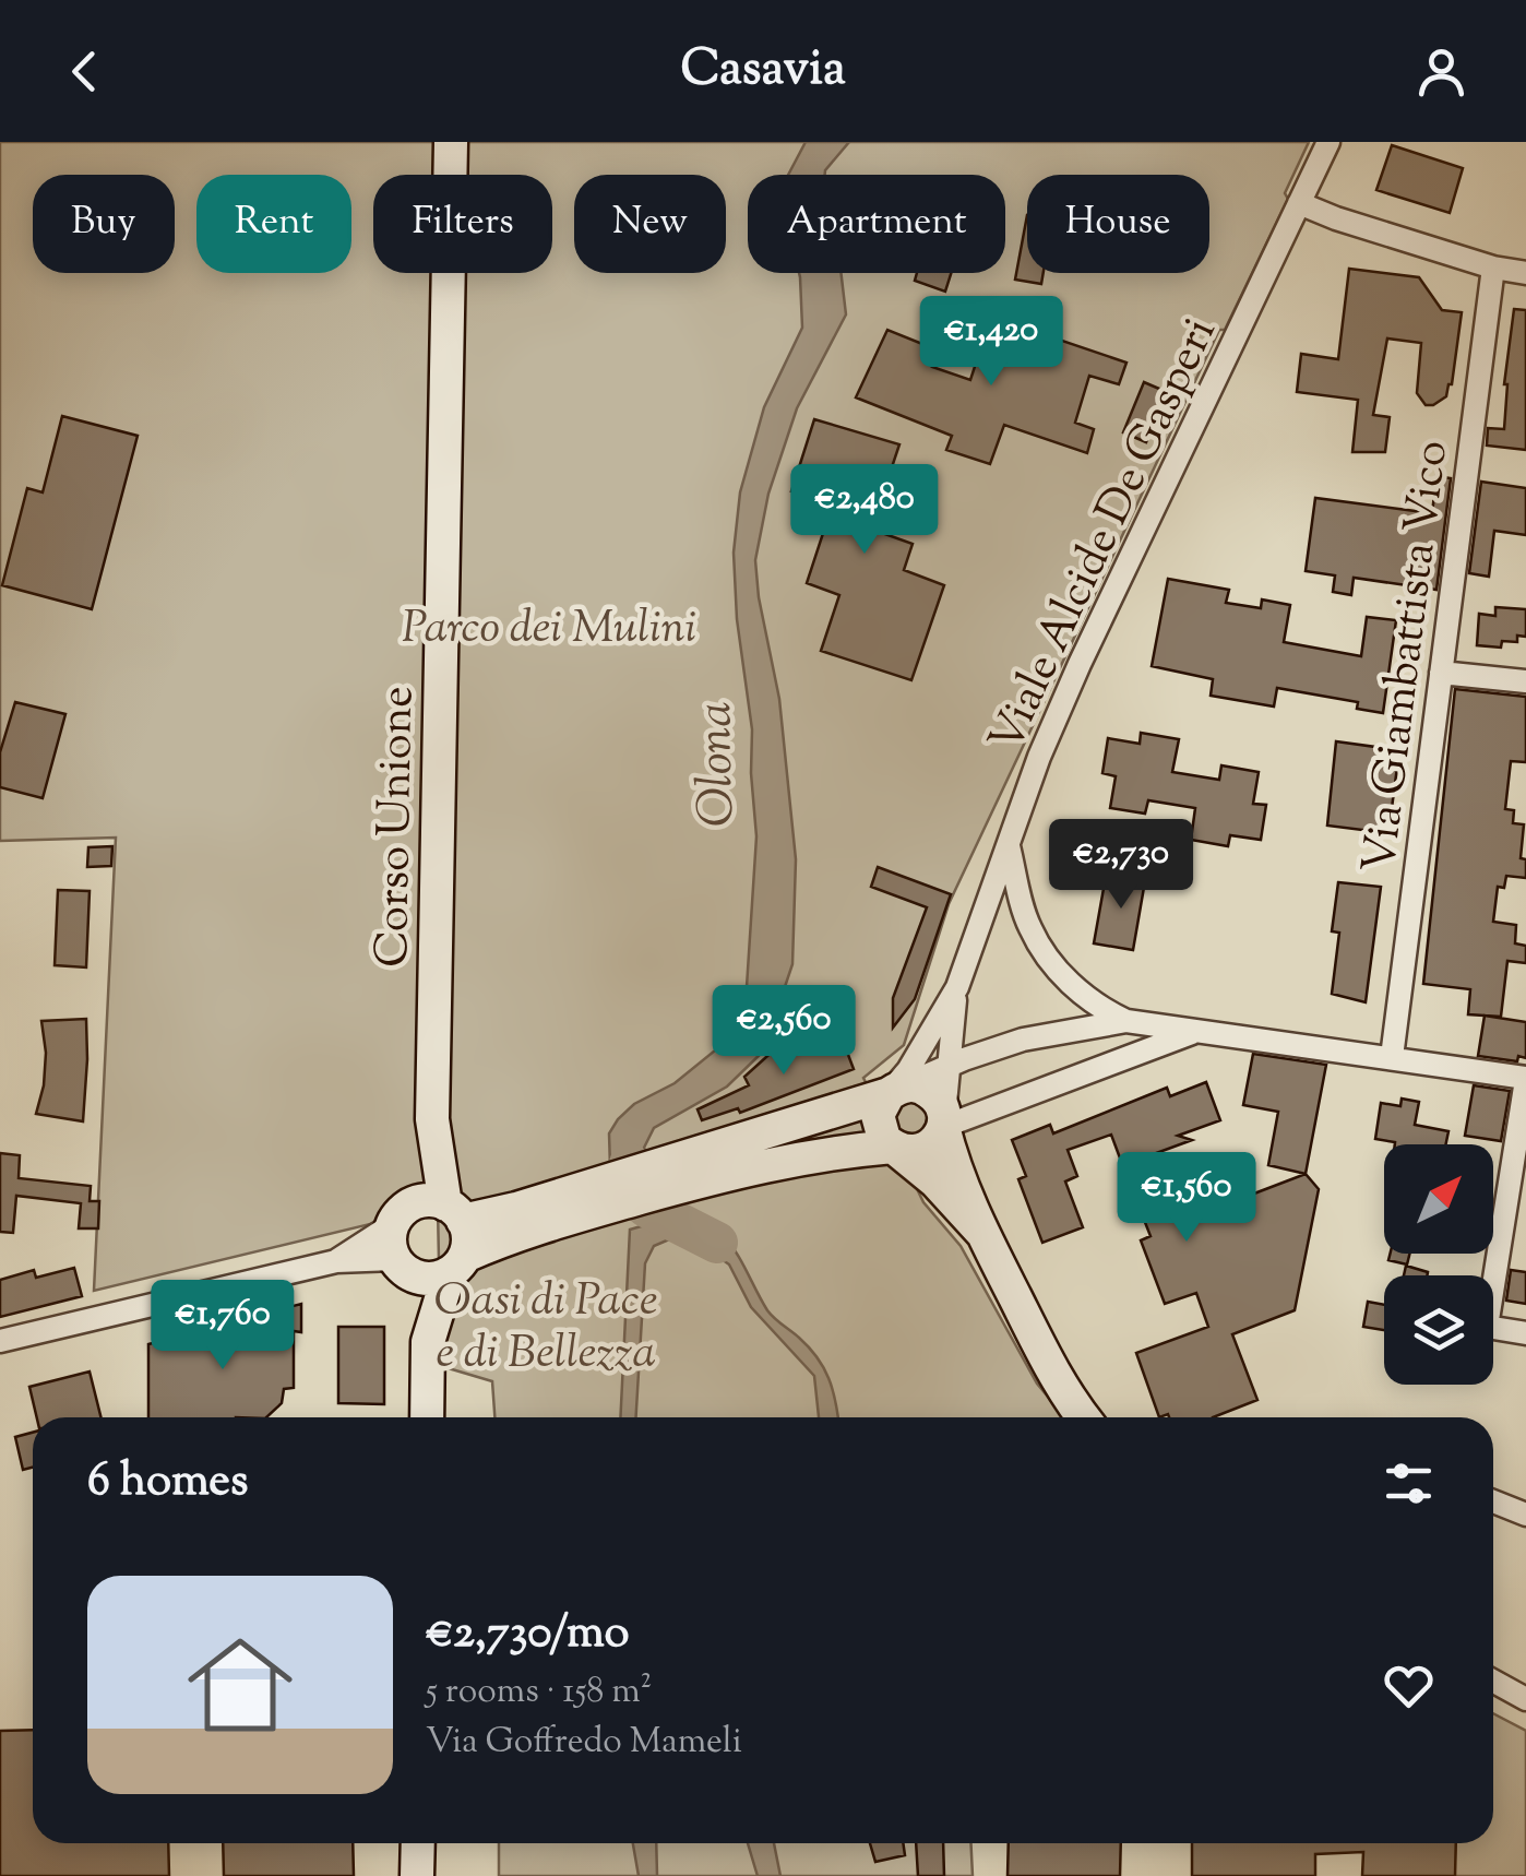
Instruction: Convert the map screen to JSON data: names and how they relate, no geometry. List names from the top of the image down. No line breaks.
{"streets":{"street":["Viale Alcide De Gasperi","Via Giambattista Vico","Corso Unione"]},"water":["Olona"],"parks":["Parco dei Mulini","Oasi di Pace e di Bellezza"],"north":"top right","page":{"header":"Casavia","chip":["Buy","Rent","Filters","New","Apartment","House"],"price":["€1,420","€2,480","€2,730","€2,560","€1,560","€1,760"],"heading":"6 homes","list":[{"name":"€2,730/mo","note":"5 rooms · 158 m² · Via Goffredo Mameli"}]}}
